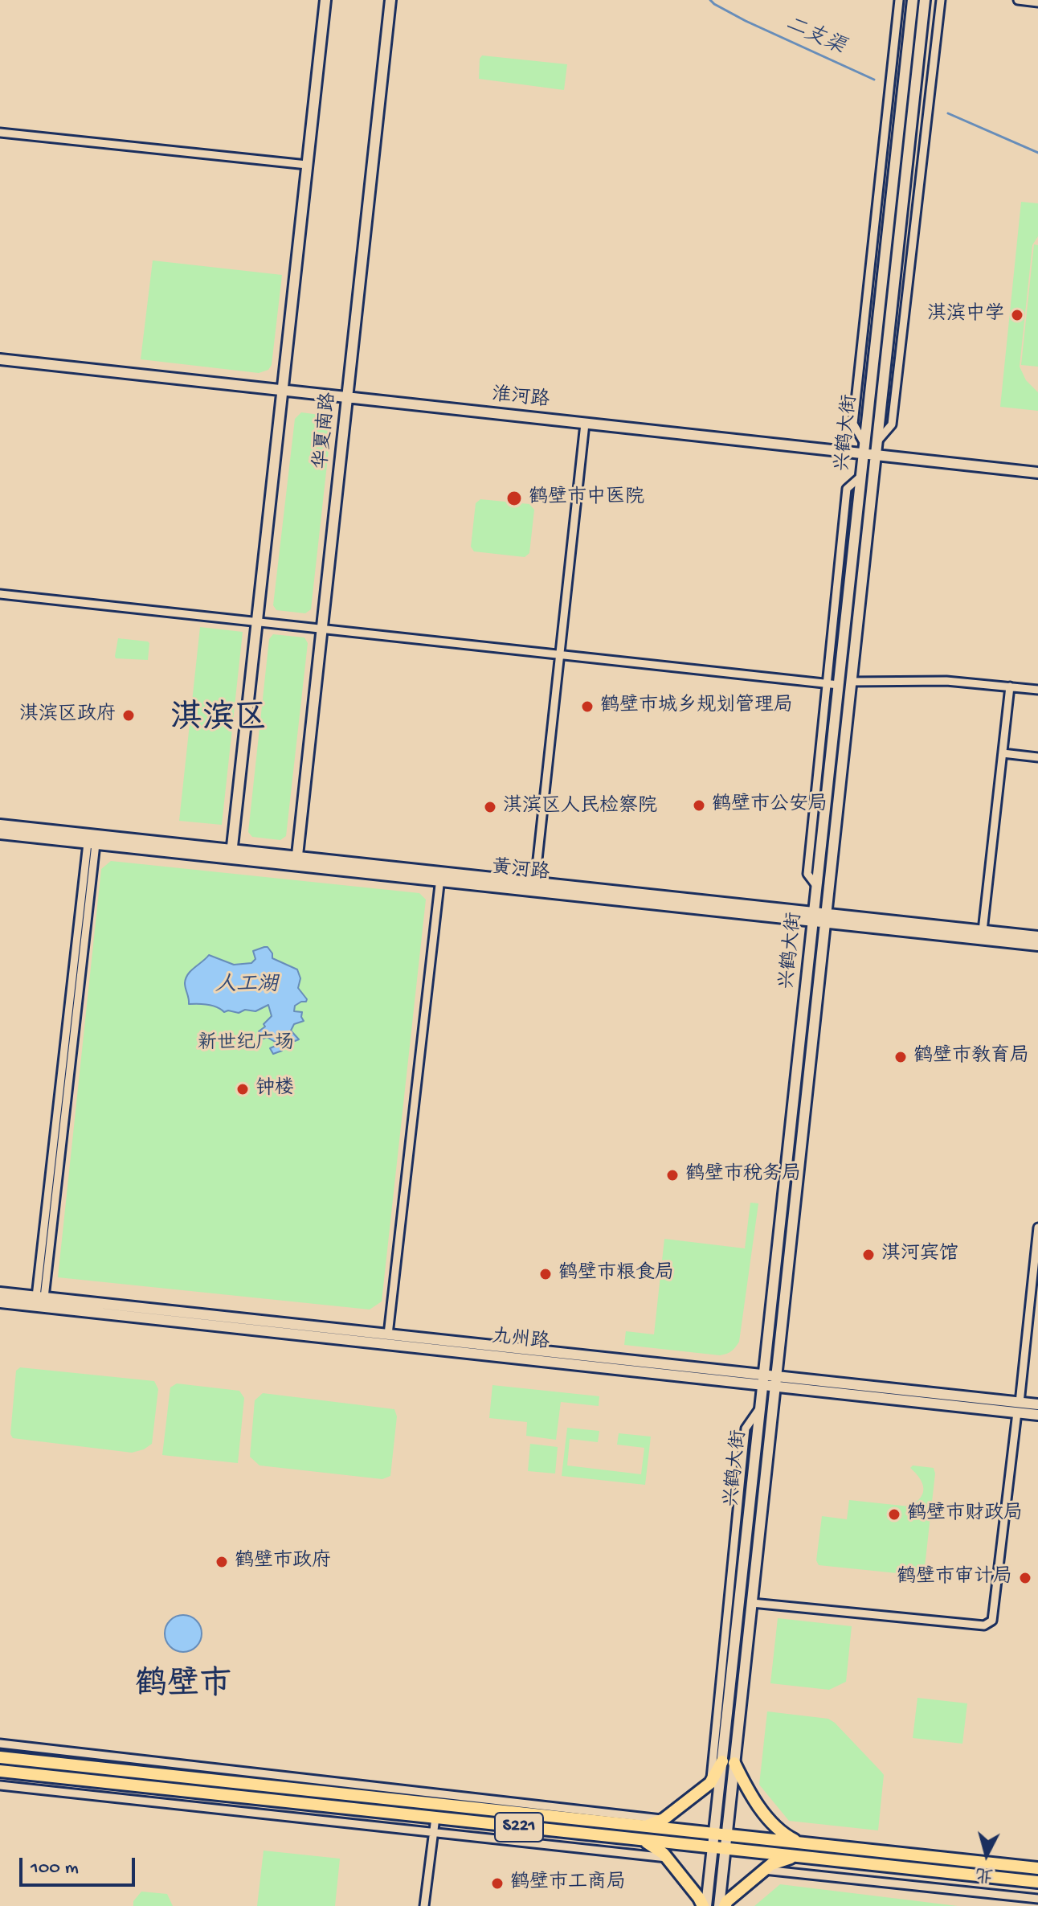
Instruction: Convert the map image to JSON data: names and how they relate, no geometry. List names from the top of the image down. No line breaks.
{"streets":{"main road":["淮河路","华夏南路","兴鹤大街","黄河路","九州路","S221"]},"crossings":[["淮河路","华夏南路"],["淮河路","兴鹤大街"],["华夏南路","黄河路"],["兴鹤大街","黄河路"],["兴鹤大街","九州路"],["兴鹤大街","S221"]],"districts":["淇滨区","鹤壁市"],"water":["二支渠","人工湖"],"parks":["新世纪广场"],"places":["淇滨中学","鹤壁市中医院","鹤壁市城乡规划管理局","淇滨区政府","鹤壁市公安局","淇滨区人民检察院","鹤壁市教育局","钟楼","鹤壁市税务局","淇河宾馆","鹤壁市粮食局","鹤壁市财政局","鹤壁市政府","鹤壁市审计局","鹤壁市工商局"],"scale_bar":"100 m","north":"bottom"}
